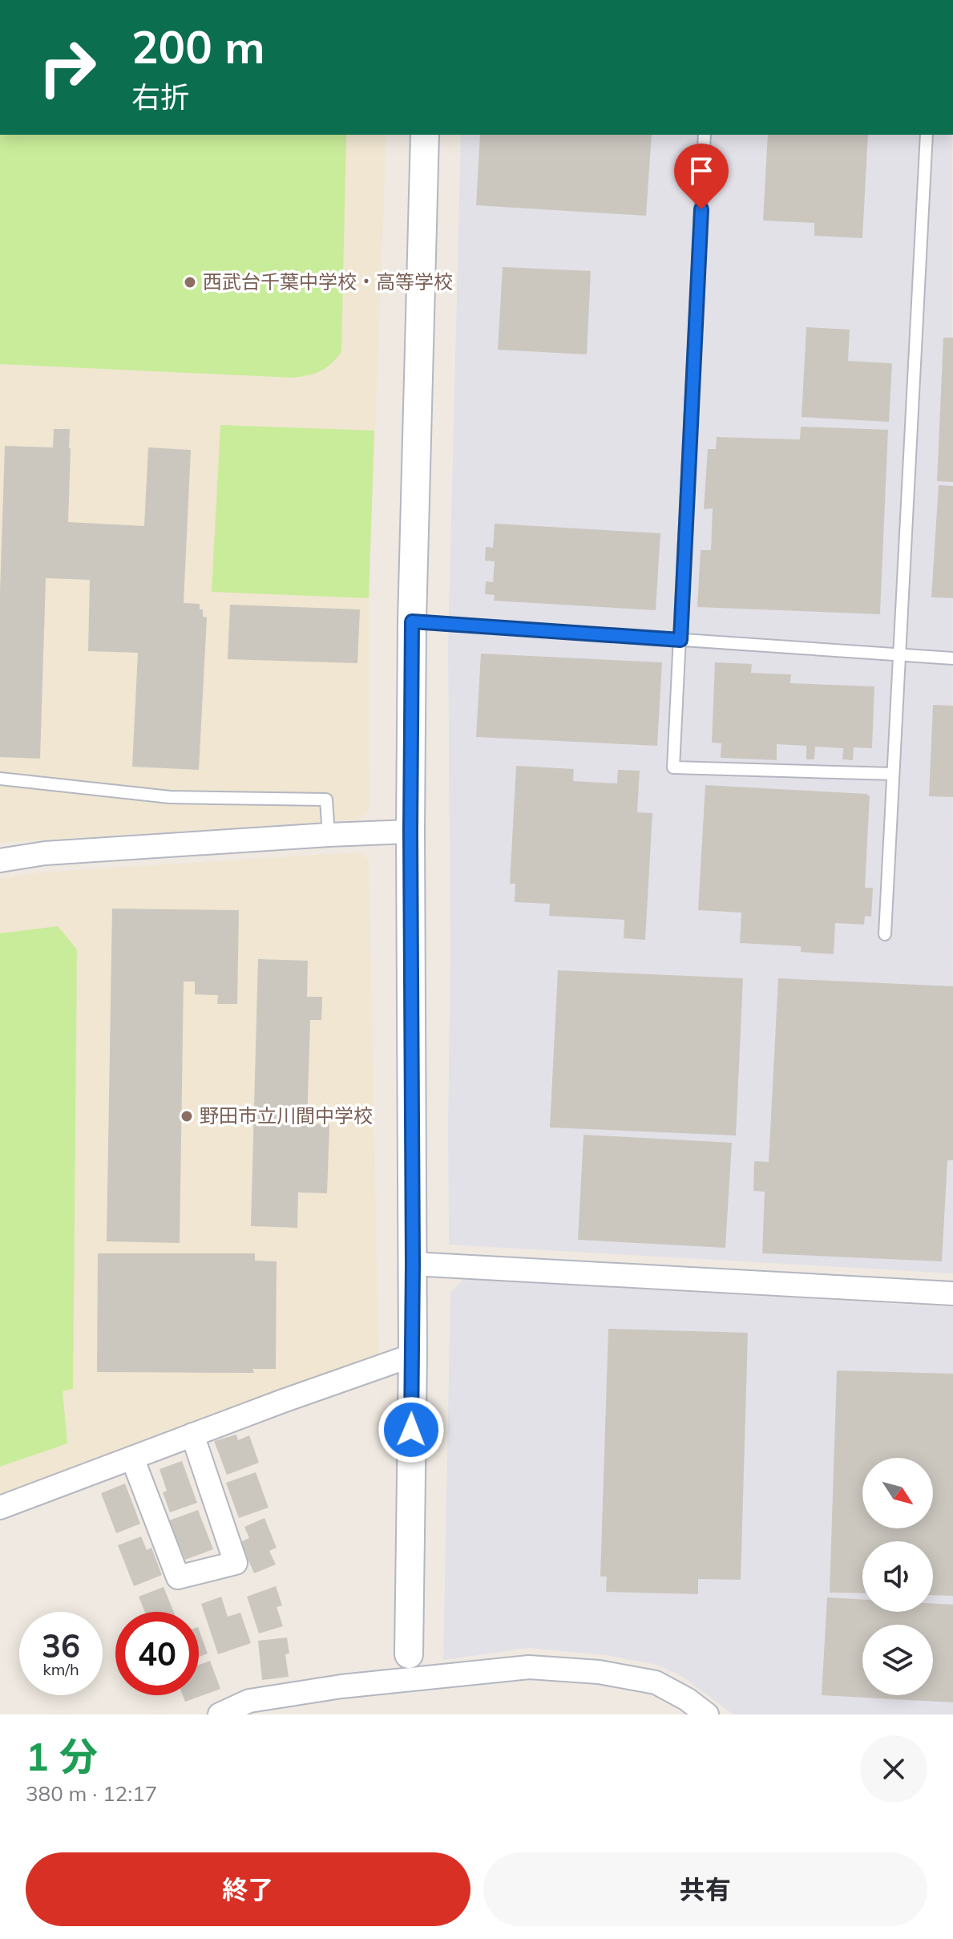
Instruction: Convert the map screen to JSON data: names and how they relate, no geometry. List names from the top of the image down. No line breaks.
{"places":["西武台千葉中学校・高等学校","野田市立川間中学校"],"north":"bottom right","page":{"turn":["200 m","右折"],"speed":"36 km/h","limit":"40","heading":["1 分","380 m · 12:17"],"buttons":["終了","共有"]}}
